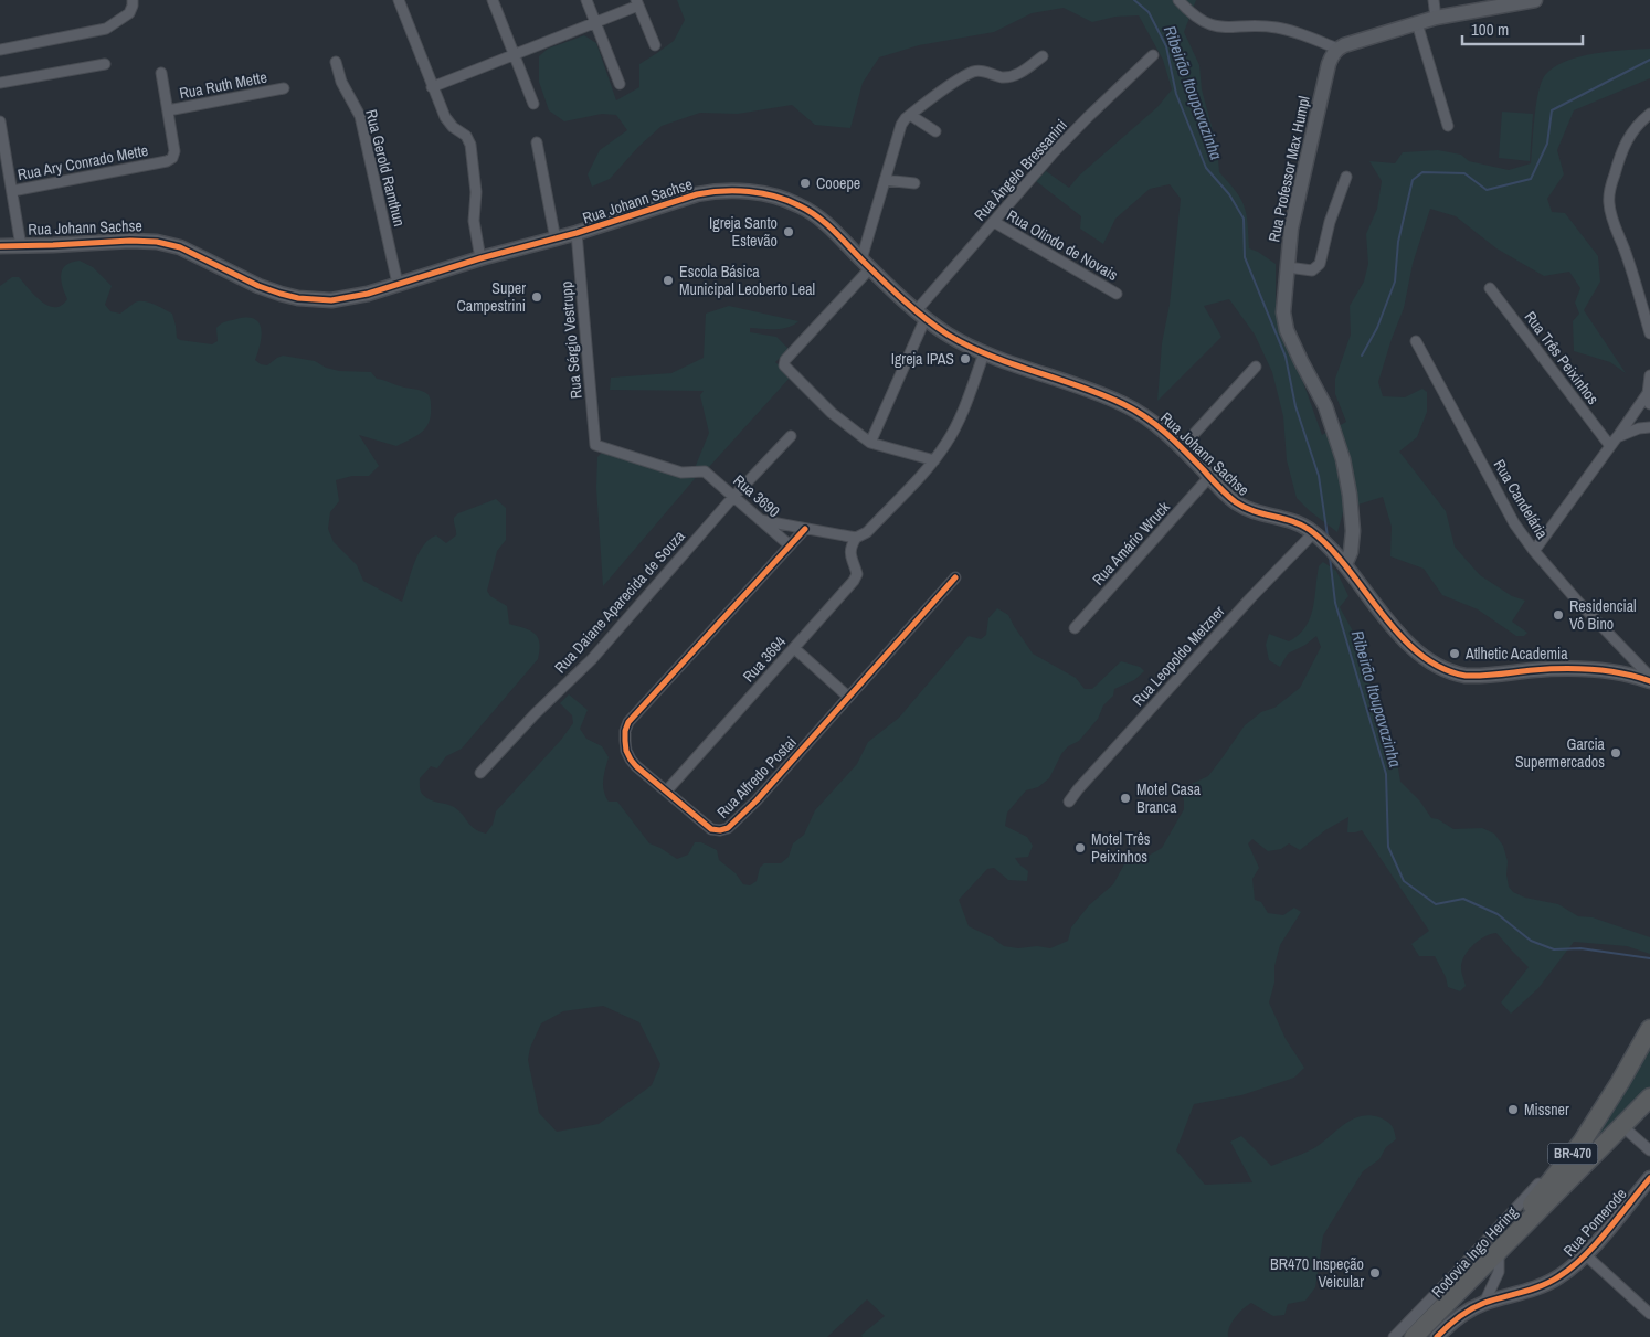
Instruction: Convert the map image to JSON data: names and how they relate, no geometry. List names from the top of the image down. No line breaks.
{"streets":{"highway":["BR-470","Rodovia Ingo Hering"],"street":["Rua Ruth Mette","Rua Ary Conrado Mette","Rua Gerold Ramthun","Rua Professor Max Humpl","Rua Ângelo Bressanini","Rua Johann Sachse","Rua Olindo de Novais","Rua Sérgio Vestrupp","Rua Três Peixinhos","Rua 3690","Rua Candelária","Rua Amário Wruck","Rua Daiane Aparecida de Souza","Rua Leopoldo Metzner","Rua 3694","Rua Alfredo Postai","Rua Pomerode"]},"crossings":[["Rua Ruth Mette","Rua Ary Conrado Mette"],["Rua Gerold Ramthun","Rua Johann Sachse"],["Rua Professor Max Humpl","Rua Johann Sachse"],["Rua Ângelo Bressanini","Rua Johann Sachse"],["Rua Ângelo Bressanini","Rua Olindo de Novais"],["Rua Johann Sachse","Rua Sérgio Vestrupp"],["Rua Johann Sachse","Rua Amário Wruck"],["Rua Johann Sachse","Rua Leopoldo Metzner"],["Rua Sérgio Vestrupp","Rua 3690"],["Rua 3690","Rua Daiane Aparecida de Souza"],["Rua 3690","Rua Alfredo Postai"],["Rua 3694","Rua Alfredo Postai"]],"water":["Ribeirão Itoupavazinha"],"places":["Cooepe","Igreja Santo Estevão","Escola Básica Municipal Leoberto Leal","Super Campestrini","Igreja IPAS","Residencial Vô Bino","Atlhetic Academia","Garcia Supermercados","Motel Casa Branca","Motel Três Peixinhos","Missner","BR470 Inspeção Veicular"],"scale_bar":"100 m"}
